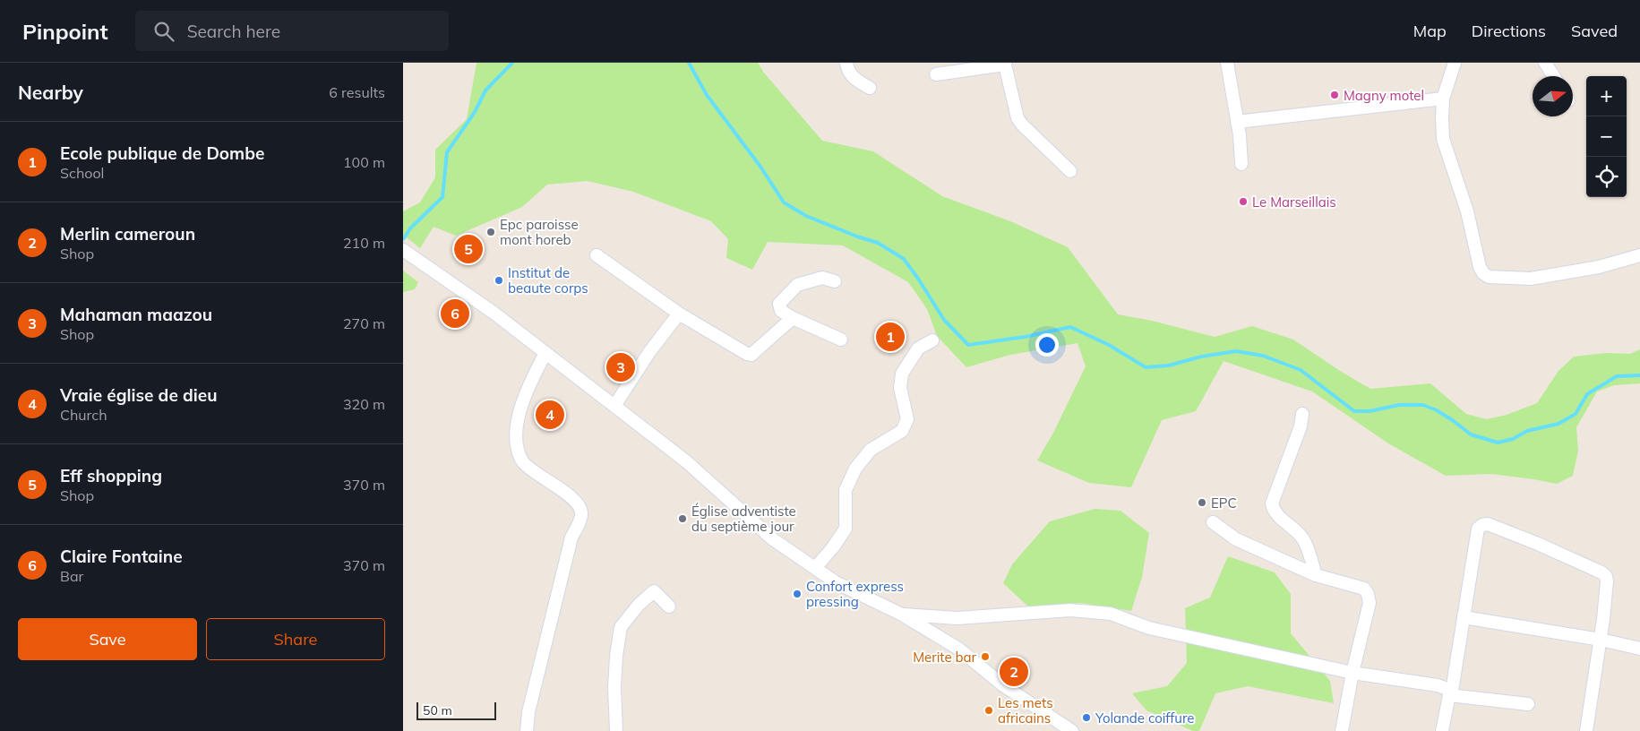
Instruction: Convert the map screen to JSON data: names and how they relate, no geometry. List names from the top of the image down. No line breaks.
{"places":["Magny motel","Le Marseillais","Epc paroisse mont horeb","Institut de beaute corps","EPC","Église adventiste du septième jour","Confort express pressing","Merite bar","Les mets africains","Yolande coiffure"],"scale_bar":"50 m","north":"right","page":{"header":"Pinpoint","search":"Search here","nav":["Map","Directions","Saved"],"heading":["Nearby","6 results"],"map_buttons":["+","−"],"list":[{"mark":"1","name":"Ecole publique de Dombe","note":"School","value":"100 m"},{"mark":"2","name":"Merlin cameroun","note":"Shop","value":"210 m"},{"mark":"3","name":"Mahaman maazou","note":"Shop","value":"270 m"},{"mark":"4","name":"Vraie église de dieu","note":"Church","value":"320 m"},{"mark":"5","name":"Eff shopping","note":"Shop","value":"370 m"},{"mark":"6","name":"Claire Fontaine","note":"Bar","value":"370 m"}],"pins":["5","6","1","3","4","2"],"buttons":["Save","Share"],"scale":"50 m"}}
